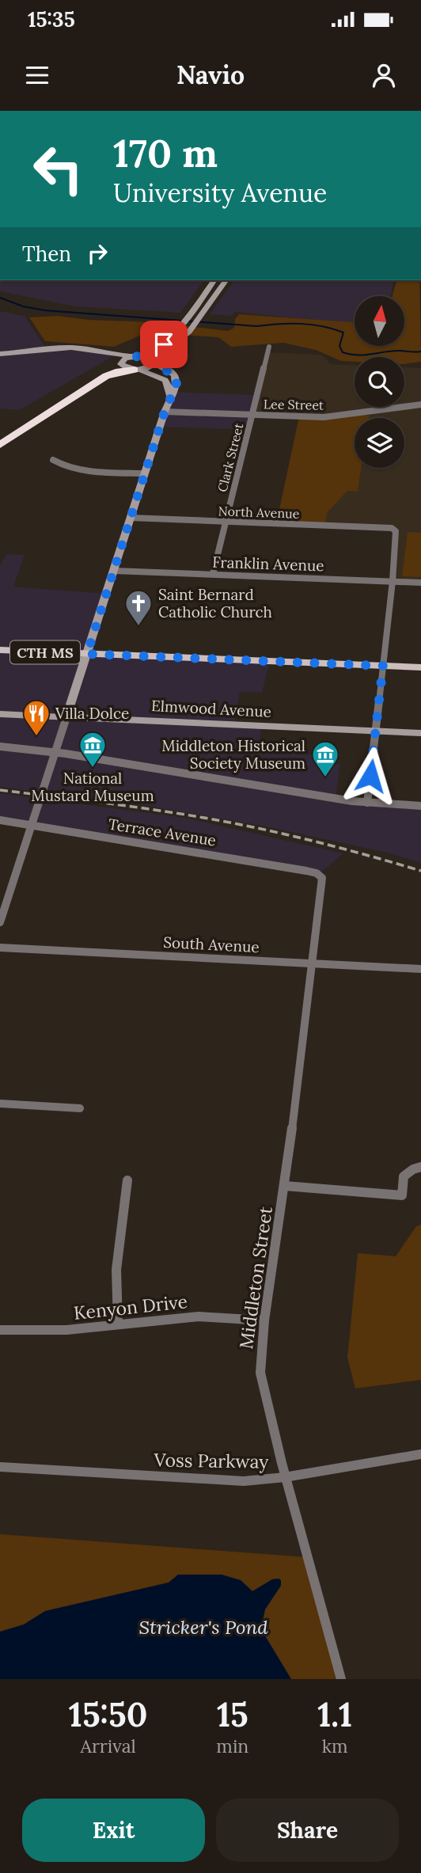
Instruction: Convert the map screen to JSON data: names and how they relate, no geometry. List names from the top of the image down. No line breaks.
{"streets":{"main road":["CTH MS"],"street":["Lee Street","Clark Street","North Avenue","Franklin Avenue","Elmwood Avenue","Terrace Avenue","South Avenue","Middleton Street","Kenyon Drive","Voss Parkway"]},"crossings":[["Lee Street","Clark Street"],["Clark Street","North Avenue"],["Clark Street","Franklin Avenue"],["North Avenue","Franklin Avenue"],["Terrace Avenue","Middleton Street"],["South Avenue","Middleton Street"],["Middleton Street","Kenyon Drive"],["Middleton Street","Voss Parkway"]],"water":["Stricker's Pond"],"places":{"church":["Saint Bernard Catholic Church"],"restaurant":["Villa Dolce"],"museum":["National Mustard Museum","Middleton Historical Society Museum"]},"north":"top","page":{"status":"15:35","header":"Navio","turn":["170 m","University Avenue"],"then":"Then","eta":["15:50","Arrival","15","min","1.1","km"],"buttons":["Exit","Share"]}}
